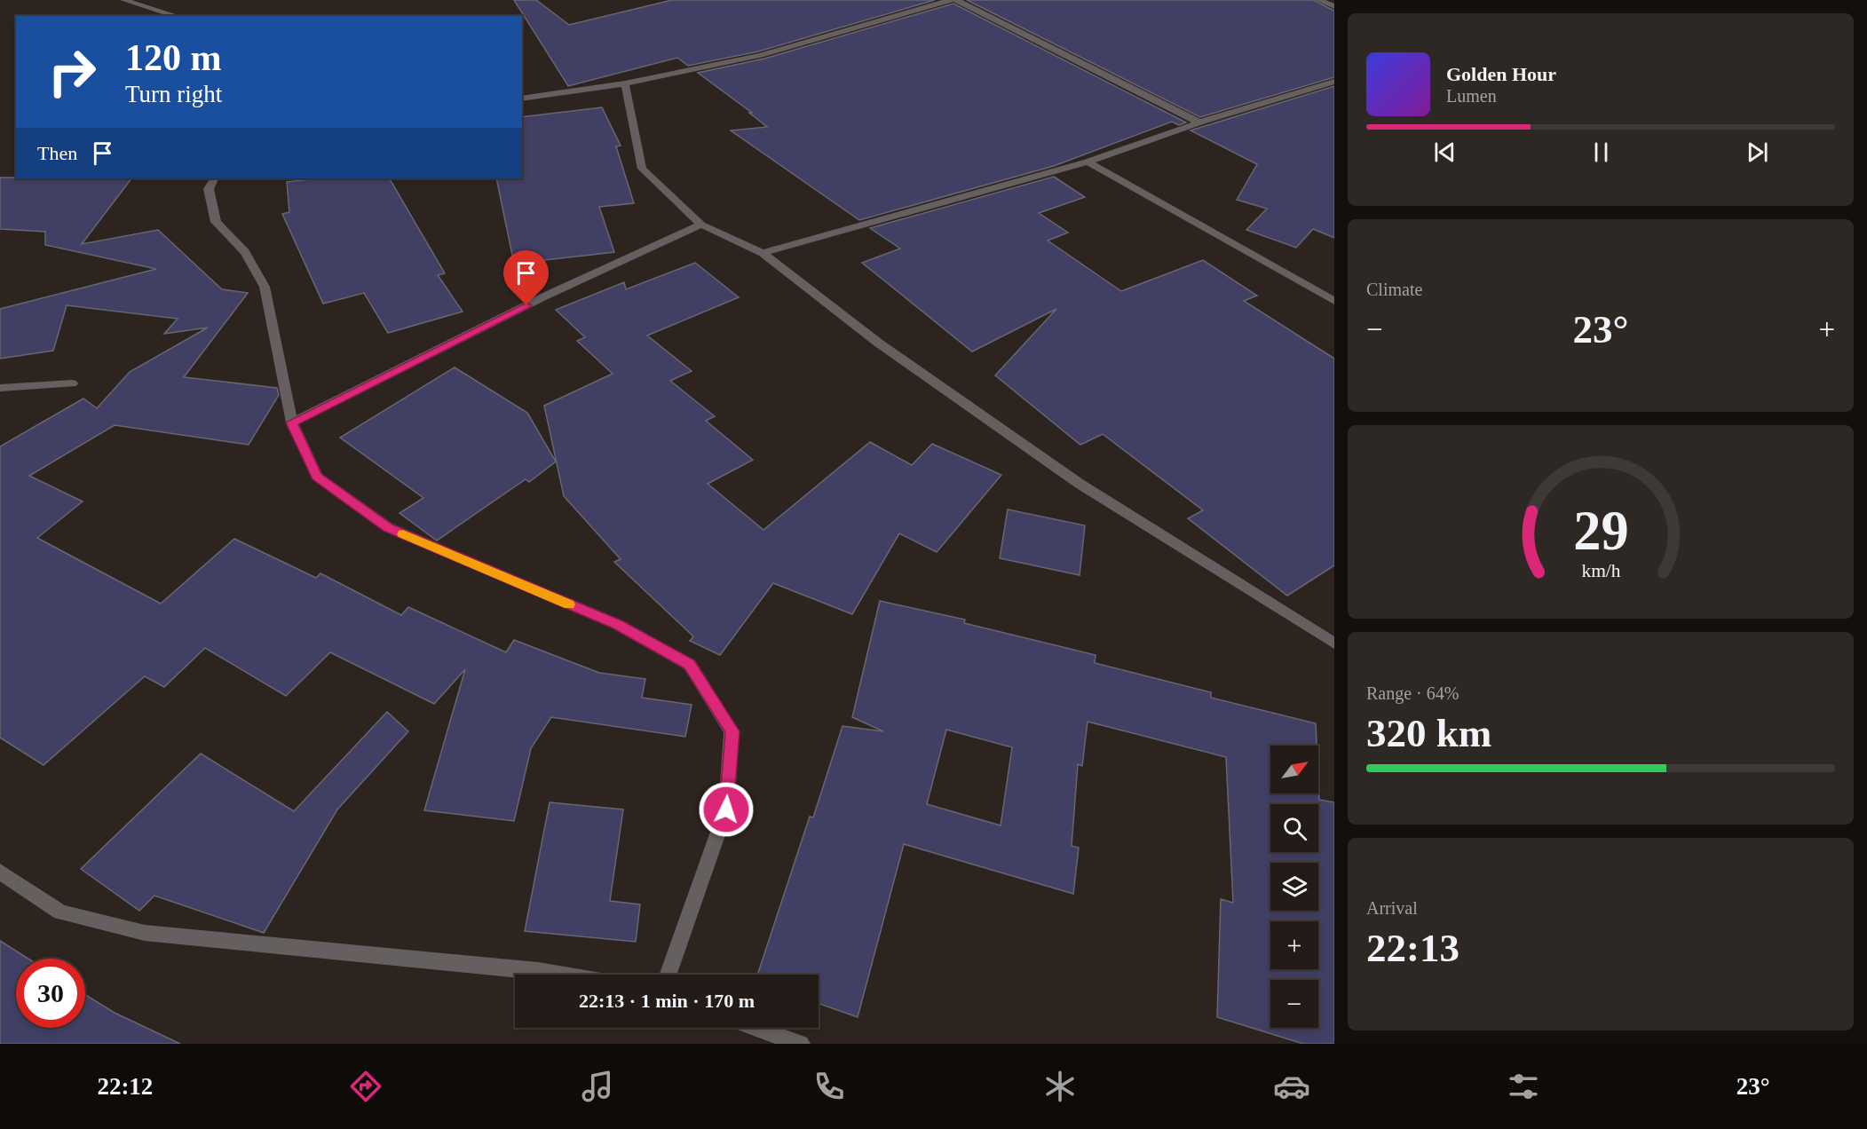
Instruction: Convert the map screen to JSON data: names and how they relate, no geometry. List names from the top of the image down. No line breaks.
{"north":"top right","page":{"turn":["120 m","Turn right"],"song":["Golden Hour","Lumen"],"then":"Then","tile":["Climate",["Range · 64%","320 km"],["Arrival","22:13"]],"heat":["−","23°","+"],"map_buttons":["+","−"],"limit":"30","trip":"22:13 · 1 min · 170 m","tabs":["22:12","23°"],"gauge":["29","km/h"]}}
